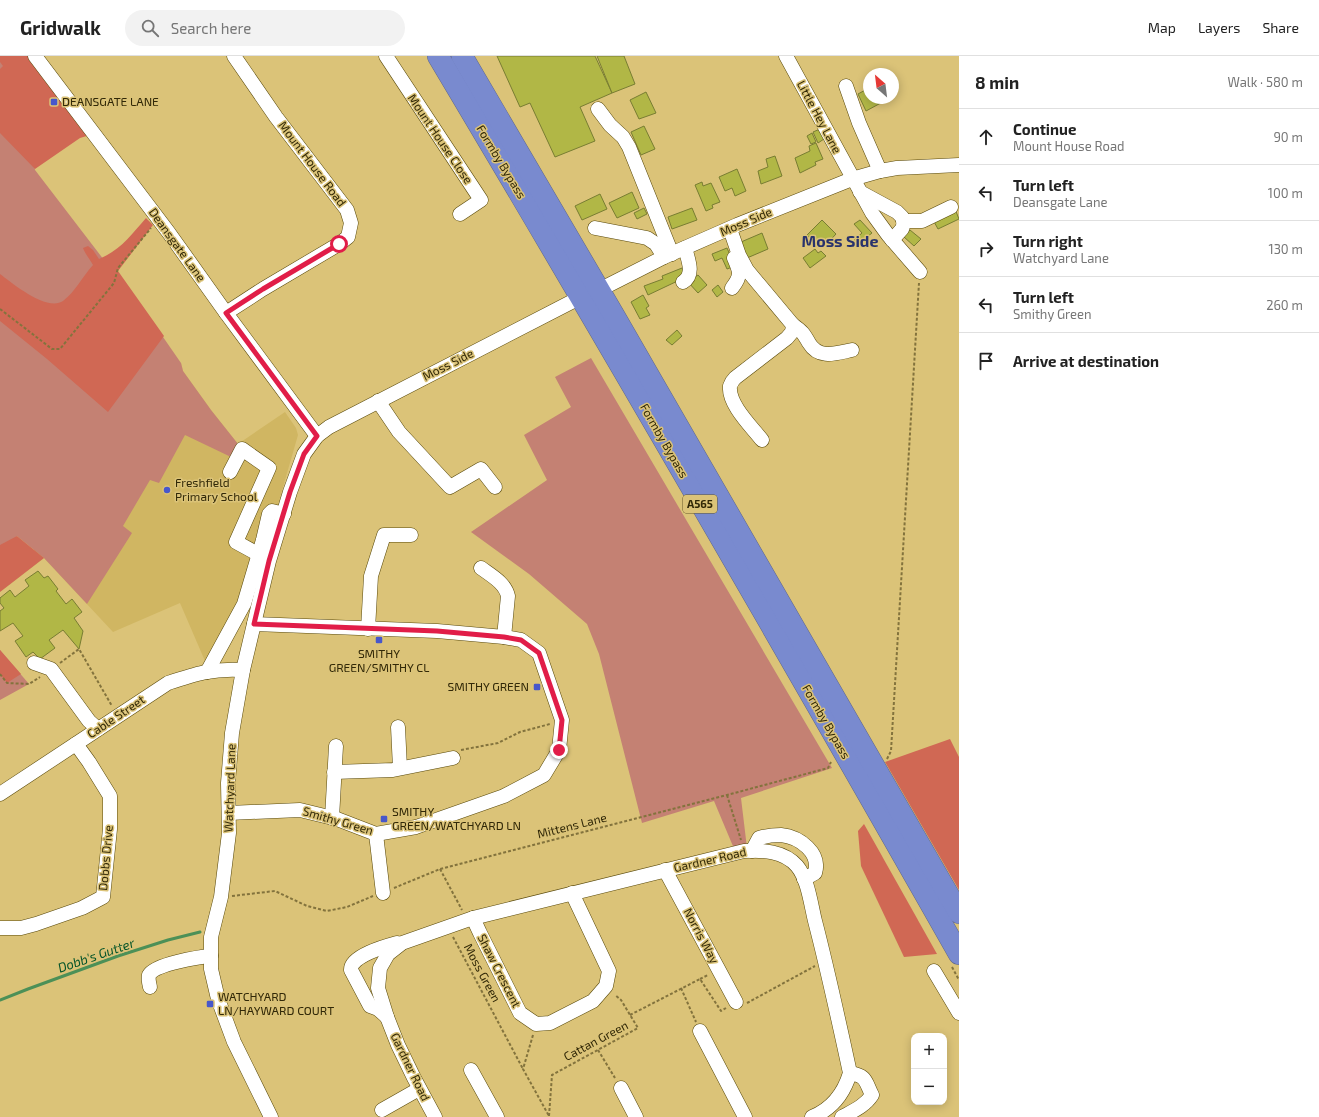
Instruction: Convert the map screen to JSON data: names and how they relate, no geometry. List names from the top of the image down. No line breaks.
{"streets":{"highway":["Formby Bypass","A565"],"street":["Little Hey Lane","Mount House Close","Mount House Road","Moss Side","Deansgate Lane","Cable Street","Watchyard Lane","Smithy Green","Dobbs Drive","Gardner Road","Norris Way","Shaw Crescent"],"path":["Mittens Lane","Moss Green","Cattan Green"]},"crossings":[["Little Hey Lane","Moss Side"],["Formby Bypass","Moss Side"],["Mount House Road","Deansgate Lane"],["Moss Side","Deansgate Lane"],["Moss Side","Watchyard Lane"],["Deansgate Lane","Watchyard Lane"],["Cable Street","Watchyard Lane"],["Cable Street","Dobbs Drive"],["Watchyard Lane","Smithy Green"],["Watchyard Lane","Mittens Lane"],["Gardner Road","Norris Way"],["Gardner Road","Shaw Crescent"],["Gardner Road","Moss Green"],["Moss Green","Cattan Green"]],"districts":["Moss Side"],"water":["Dobb's Gutter"],"places":{"transit":["DEANSGATE LANE","SMITHY GREEN/SMITHY CL","SMITHY GREEN","SMITHY GREEN/WATCHYARD LN","WATCHYARD LN/HAYWARD COURT"],"other":["Freshfield Primary School"]},"north":"top left","page":{"header":"Gridwalk","search":"Search here","nav":["Map","Layers","Share"],"heading":["8 min","Walk · 580 m"],"list":[["Continue","Mount House Road","90 m"],["Turn left","Deansgate Lane","100 m"],["Turn right","Watchyard Lane","130 m"],["Turn left","Smithy Green","260 m"],"Arrive at destination"],"map_buttons":["+","−"]}}
